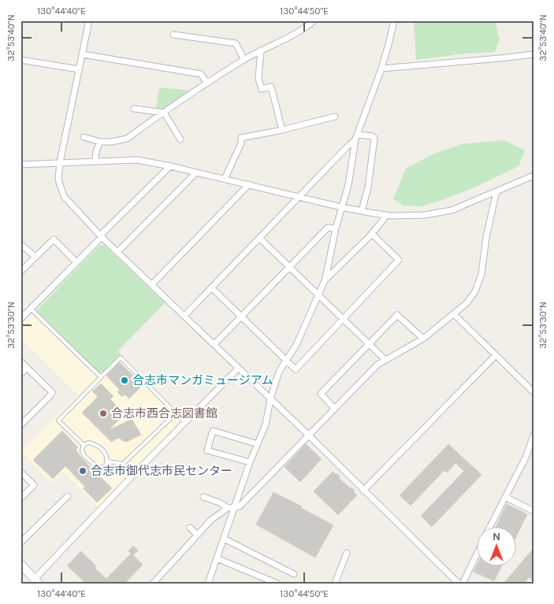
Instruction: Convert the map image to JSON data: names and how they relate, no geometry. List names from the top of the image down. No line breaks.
{"places":["合志市マンガミュージアム","合志市西合志図書館","合志市御代志市民センター"],"north":"top","coordinates":["130°44'40\"E","130°44'50\"E","32°53'40\"N","32°53'30\"N"]}
